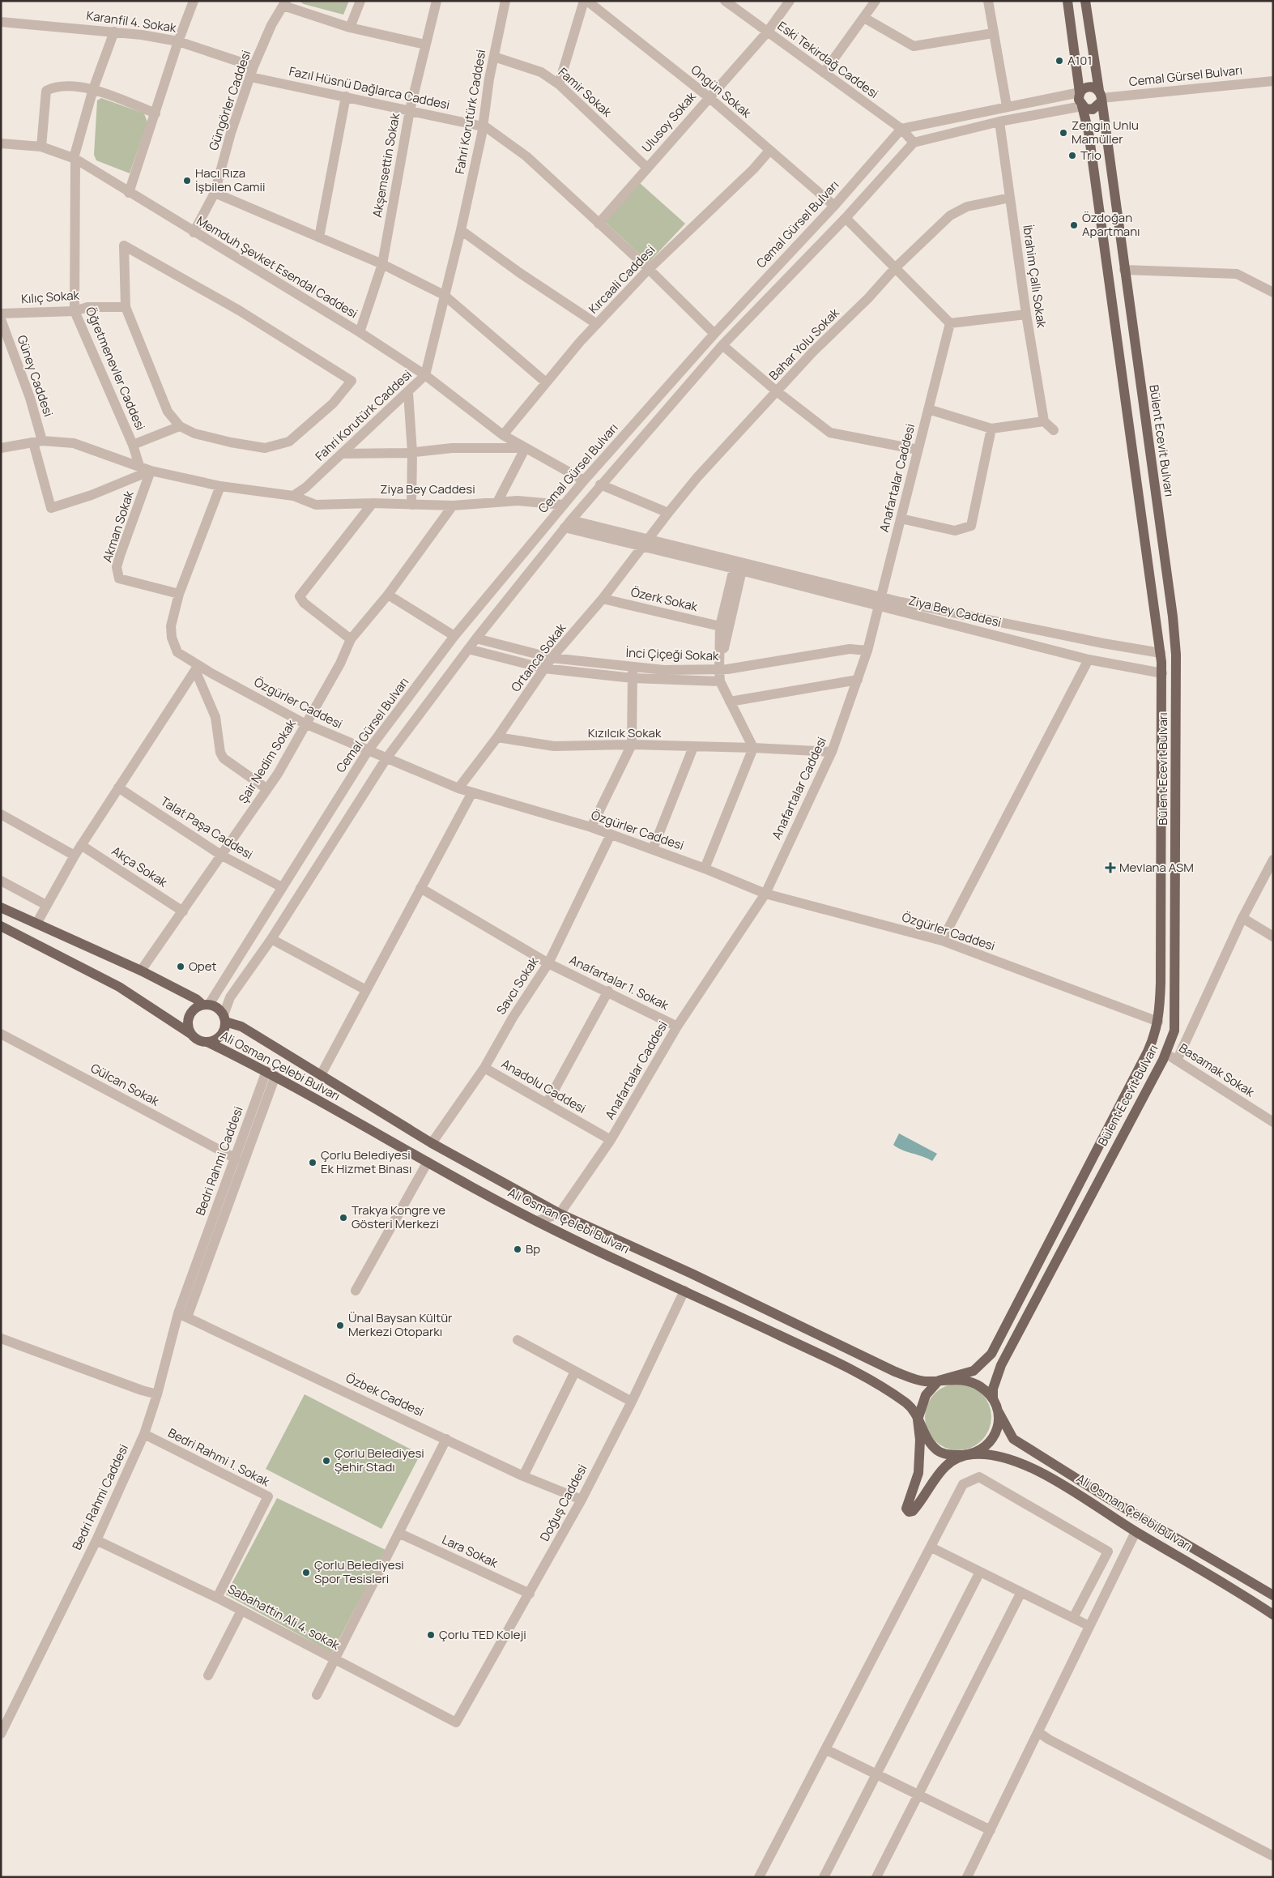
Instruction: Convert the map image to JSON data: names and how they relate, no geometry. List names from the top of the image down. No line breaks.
{"streets":{"main road":["Bülent Ecevit Bulvarı","Ali Osman Çelebi Bulvarı"],"street":["Karanfil 4. Sokak","Eski Tekirdağ Caddesi","Cemal Gürsel Bulvarı","Fazıl Hüsnü Dağlarca Caddesi","Ongün Sokak","Famir Sokak","Güngörler Caddesi","Fahri Korutürk Caddesi","Ulusoy Sokak","Akşemsettin Sokak","Memduh Şevket Esendal Caddesi","İbrahim Çallı Sokak","Kırcaali Caddesi","Kılıç Sokak","Bahar Yolu Sokak","Öğretmenevler Caddesi","Güney Caddesi","Anafartalar Caddesi","Ziya Bey Caddesi","Akman Sokak","Özerk Sokak","İnci Çiçeği Sokak","Ortanca Sokak","Özgürler Caddesi","Kızılcık Sokak","Şair Nedim Sokak","Talat Paşa Caddesi","Akça Sokak","Anafartalar 1. Sokak","Savcı Sokak","Basamak Sokak","Gülcan Sokak","Anadolu Caddesi","Bedri Rahmi Caddesi","Özbek Caddesi","Bedri Rahmi 1. Sokak","Doğuş Caddesi","Lara Sokak","Sabahattin Ali 4. sokak"]},"crossings":[["Karanfil 4. Sokak","Güngörler Caddesi"],["Karanfil 4. Sokak","Öğretmenevler Caddesi"],["Eski Tekirdağ Caddesi","Cemal Gürsel Bulvarı"],["Eski Tekirdağ Caddesi","Ulusoy Sokak"],["Cemal Gürsel Bulvarı","Fazıl Hüsnü Dağlarca Caddesi"],["Cemal Gürsel Bulvarı","Ongün Sokak"],["Cemal Gürsel Bulvarı","Memduh Şevket Esendal Caddesi"],["Cemal Gürsel Bulvarı","Bülent Ecevit Bulvarı"],["Cemal Gürsel Bulvarı","Ziya Bey Caddesi"],["Cemal Gürsel Bulvarı","Özgürler Caddesi"],["Cemal Gürsel Bulvarı","Talat Paşa Caddesi"],["Cemal Gürsel Bulvarı","Ali Osman Çelebi Bulvarı"],["Fazıl Hüsnü Dağlarca Caddesi","Güngörler Caddesi"],["Fazıl Hüsnü Dağlarca Caddesi","Fahri Korutürk Caddesi"],["Fazıl Hüsnü Dağlarca Caddesi","Ulusoy Sokak"],["Fazıl Hüsnü Dağlarca Caddesi","Akşemsettin Sokak"],["Fazıl Hüsnü Dağlarca Caddesi","Kırcaali Caddesi"],["Ongün Sokak","Ulusoy Sokak"],["Ongün Sokak","Kırcaali Caddesi"],["Famir Sokak","Fahri Korutürk Caddesi"],["Famir Sokak","Ulusoy Sokak"],["Güngörler Caddesi","Memduh Şevket Esendal Caddesi"],["Fahri Korutürk Caddesi","Memduh Şevket Esendal Caddesi"],["Fahri Korutürk Caddesi","Ziya Bey Caddesi"],["Akşemsettin Sokak","Memduh Şevket Esendal Caddesi"],["Memduh Şevket Esendal Caddesi","Kırcaali Caddesi"],["Memduh Şevket Esendal Caddesi","Öğretmenevler Caddesi"],["İbrahim Çallı Sokak","Bahar Yolu Sokak"],["Kılıç Sokak","Öğretmenevler Caddesi"],["Bahar Yolu Sokak","Ziya Bey Caddesi"],["Bahar Yolu Sokak","Ortanca Sokak"],["Güney Caddesi","Akman Sokak"],["Bülent Ecevit Bulvarı","Ali Osman Çelebi Bulvarı"],["Bülent Ecevit Bulvarı","Basamak Sokak"],["Anafartalar Caddesi","Ziya Bey Caddesi"],["Anafartalar Caddesi","İnci Çiçeği Sokak"],["Anafartalar Caddesi","Özgürler Caddesi"],["Anafartalar Caddesi","Kızılcık Sokak"],["Anafartalar Caddesi","Anafartalar 1. Sokak"],["Anafartalar Caddesi","Ali Osman Çelebi Bulvarı"],["Anafartalar Caddesi","Anadolu Caddesi"],["Ziya Bey Caddesi","Ortanca Sokak"],["Ziya Bey Caddesi","Şair Nedim Sokak"],["Akman Sokak","Özgürler Caddesi"],["Özerk Sokak","Ortanca Sokak"],["İnci Çiçeği Sokak","Ortanca Sokak"],["Ortanca Sokak","Özgürler Caddesi"],["Ortanca Sokak","Kızılcık Sokak"],["Özgürler Caddesi","Şair Nedim Sokak"],["Özgürler Caddesi","Savcı Sokak"],["Şair Nedim Sokak","Talat Paşa Caddesi"],["Şair Nedim Sokak","Akça Sokak"],["Anafartalar 1. Sokak","Savcı Sokak"],["Savcı Sokak","Ali Osman Çelebi Bulvarı"],["Savcı Sokak","Anadolu Caddesi"],["Ali Osman Çelebi Bulvarı","Bedri Rahmi Caddesi"],["Ali Osman Çelebi Bulvarı","Doğuş Caddesi"],["Gülcan Sokak","Bedri Rahmi Caddesi"],["Bedri Rahmi Caddesi","Özbek Caddesi"],["Bedri Rahmi Caddesi","Bedri Rahmi 1. Sokak"],["Bedri Rahmi Caddesi","Sabahattin Ali 4. sokak"],["Özbek Caddesi","Doğuş Caddesi"],["Bedri Rahmi 1. Sokak","Sabahattin Ali 4. sokak"],["Doğuş Caddesi","Lara Sokak"],["Doğuş Caddesi","Sabahattin Ali 4. sokak"]],"places":{"other":["A101","Zengin Unlu Mamüller","Trio","Hacı Rıza İşbilen Camii","Özdoğan Apartmanı","Opet","Çorlu Belediyesi Ek Hizmet Binası","Trakya Kongre ve Gösteri Merkezi","Bp","Ünal Baysan Kültür Merkezi Otoparkı","Çorlu Belediyesi Şehir Stadı","Çorlu Belediyesi Spor Tesisleri","Çorlu TED Koleji"],"health":["Mevlana ASM"]}}
